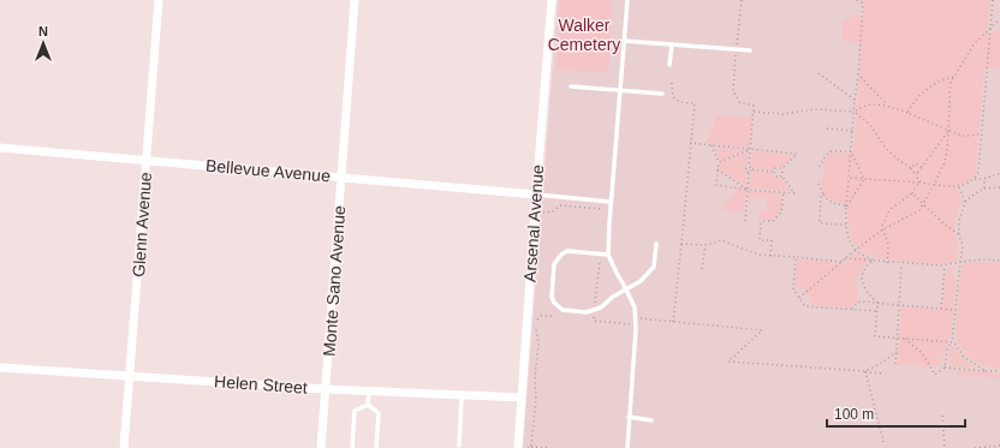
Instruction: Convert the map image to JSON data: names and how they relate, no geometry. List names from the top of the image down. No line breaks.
{"streets":{"street":["Bellevue Avenue","Arsenal Avenue","Glenn Avenue","Monte Sano Avenue","Helen Street"]},"crossings":[["Bellevue Avenue","Arsenal Avenue"],["Bellevue Avenue","Glenn Avenue"],["Bellevue Avenue","Monte Sano Avenue"],["Arsenal Avenue","Helen Street"],["Glenn Avenue","Helen Street"],["Monte Sano Avenue","Helen Street"]],"parks":["Walker Cemetery"],"scale_bar":"100 m","north":"top"}
